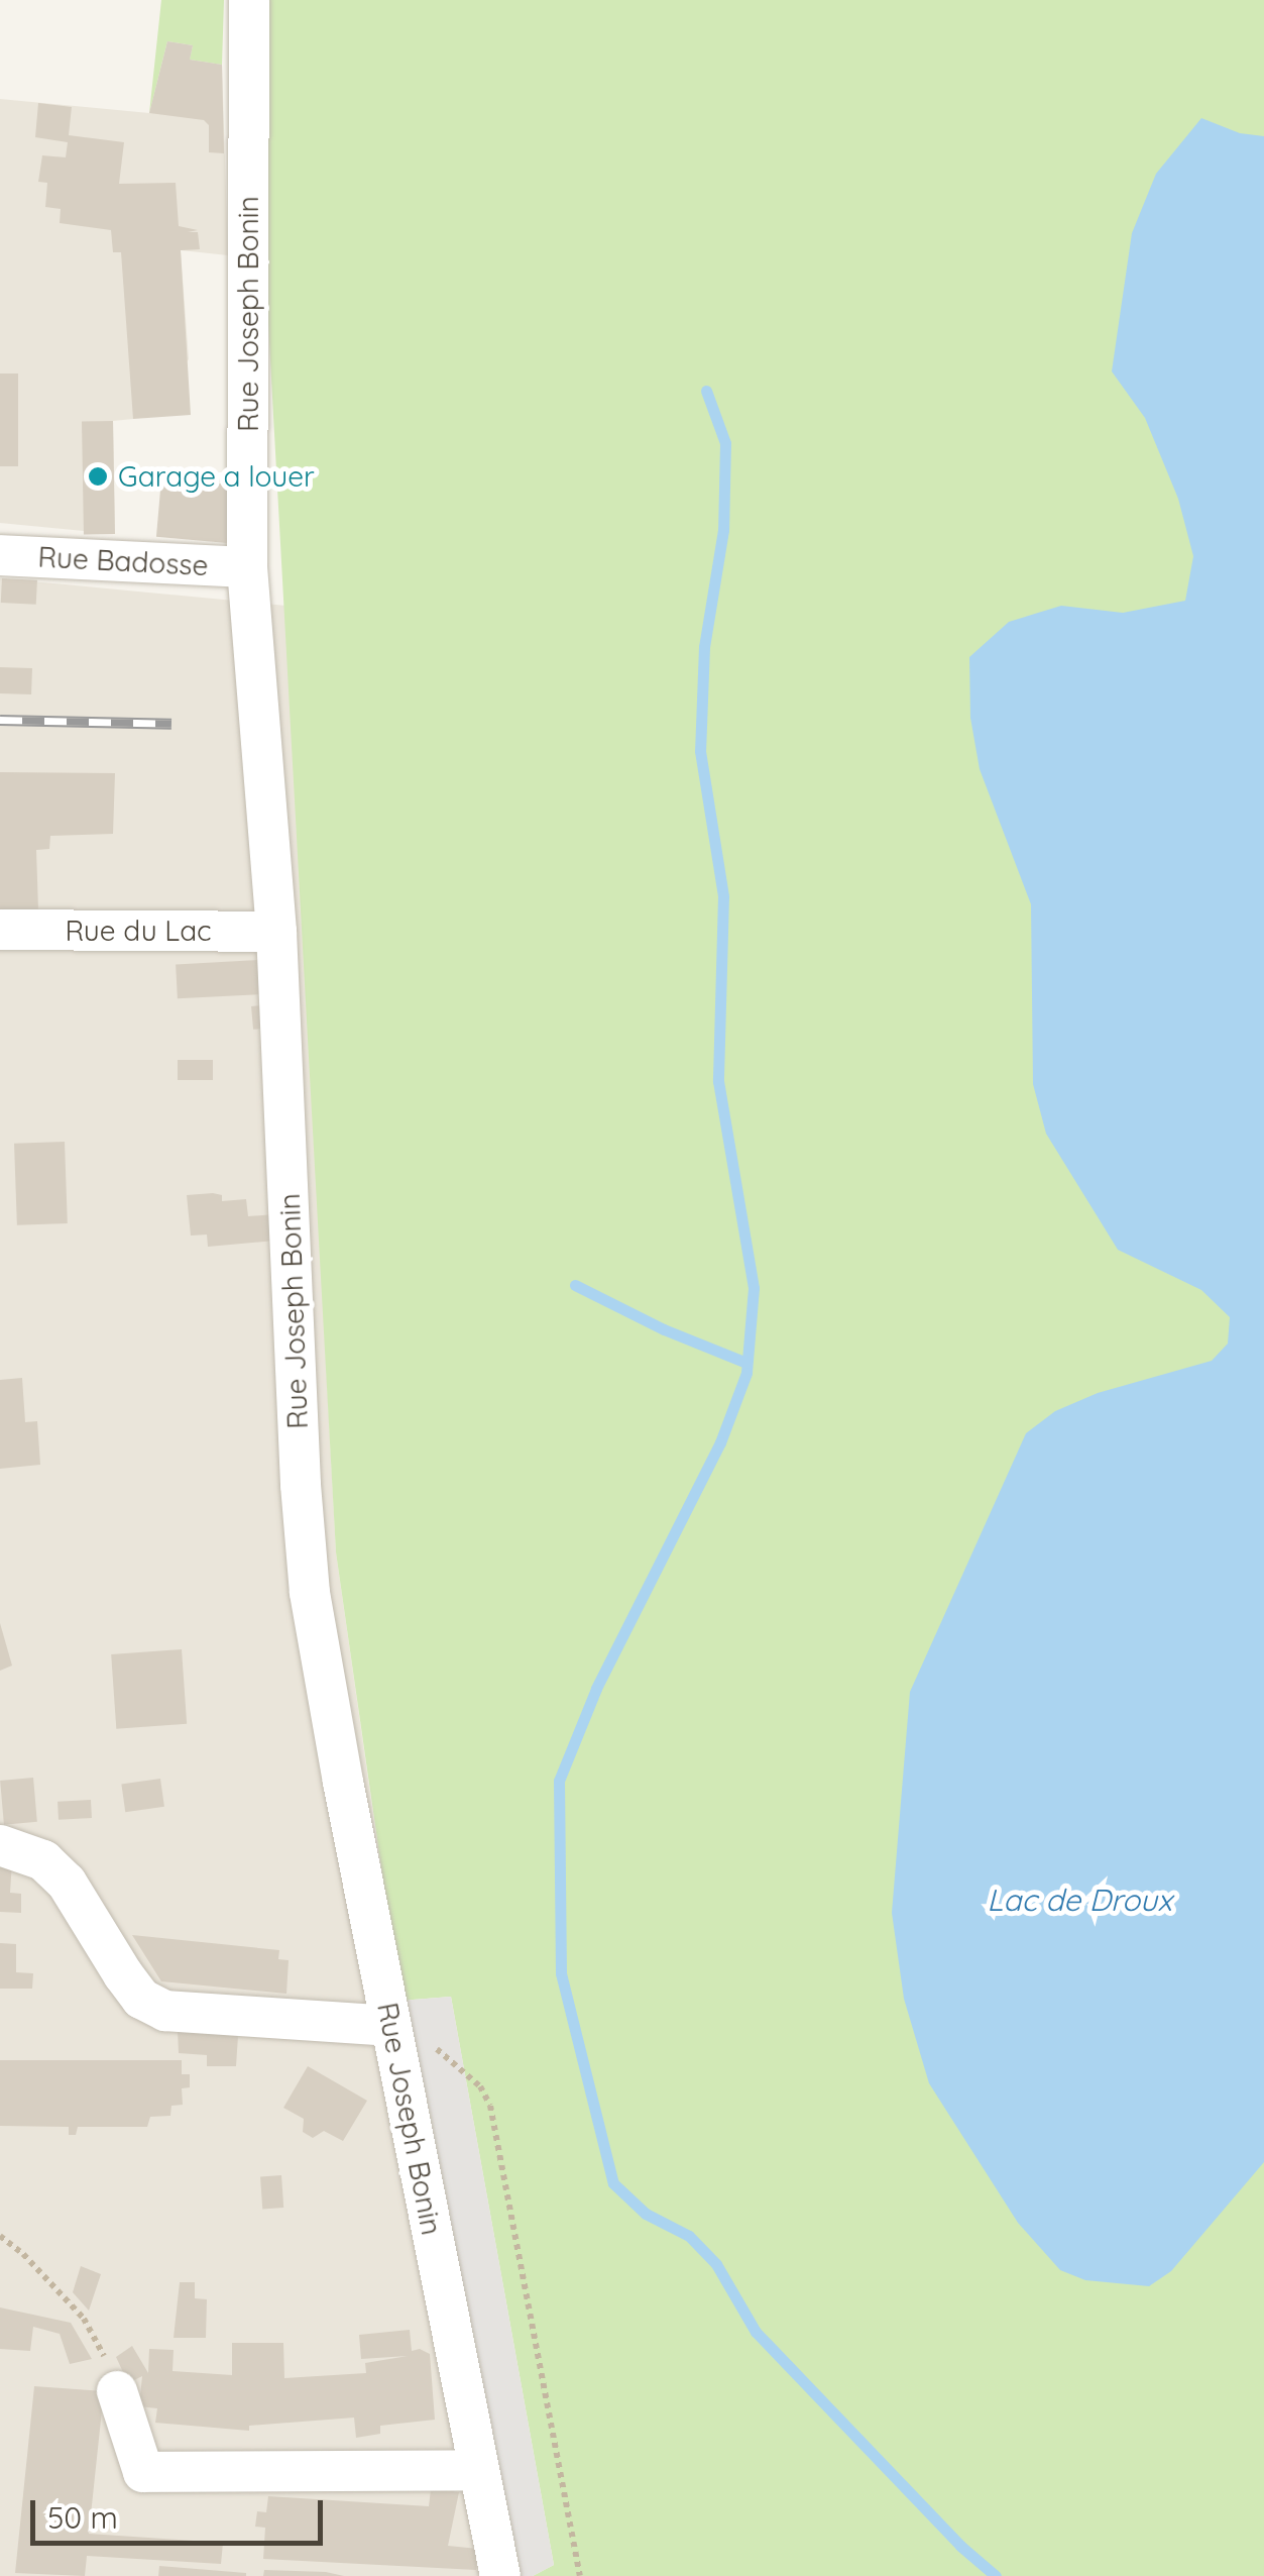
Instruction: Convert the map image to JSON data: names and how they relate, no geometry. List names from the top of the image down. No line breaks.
{"streets":{"street":["Rue Joseph Bonin","Rue Badosse","Rue du Lac"]},"crossings":[["Rue Joseph Bonin","Rue Badosse"],["Rue Joseph Bonin","Rue du Lac"]],"water":["Lac de Droux"],"places":["Garage a louer"],"scale_bar":"50 m"}
